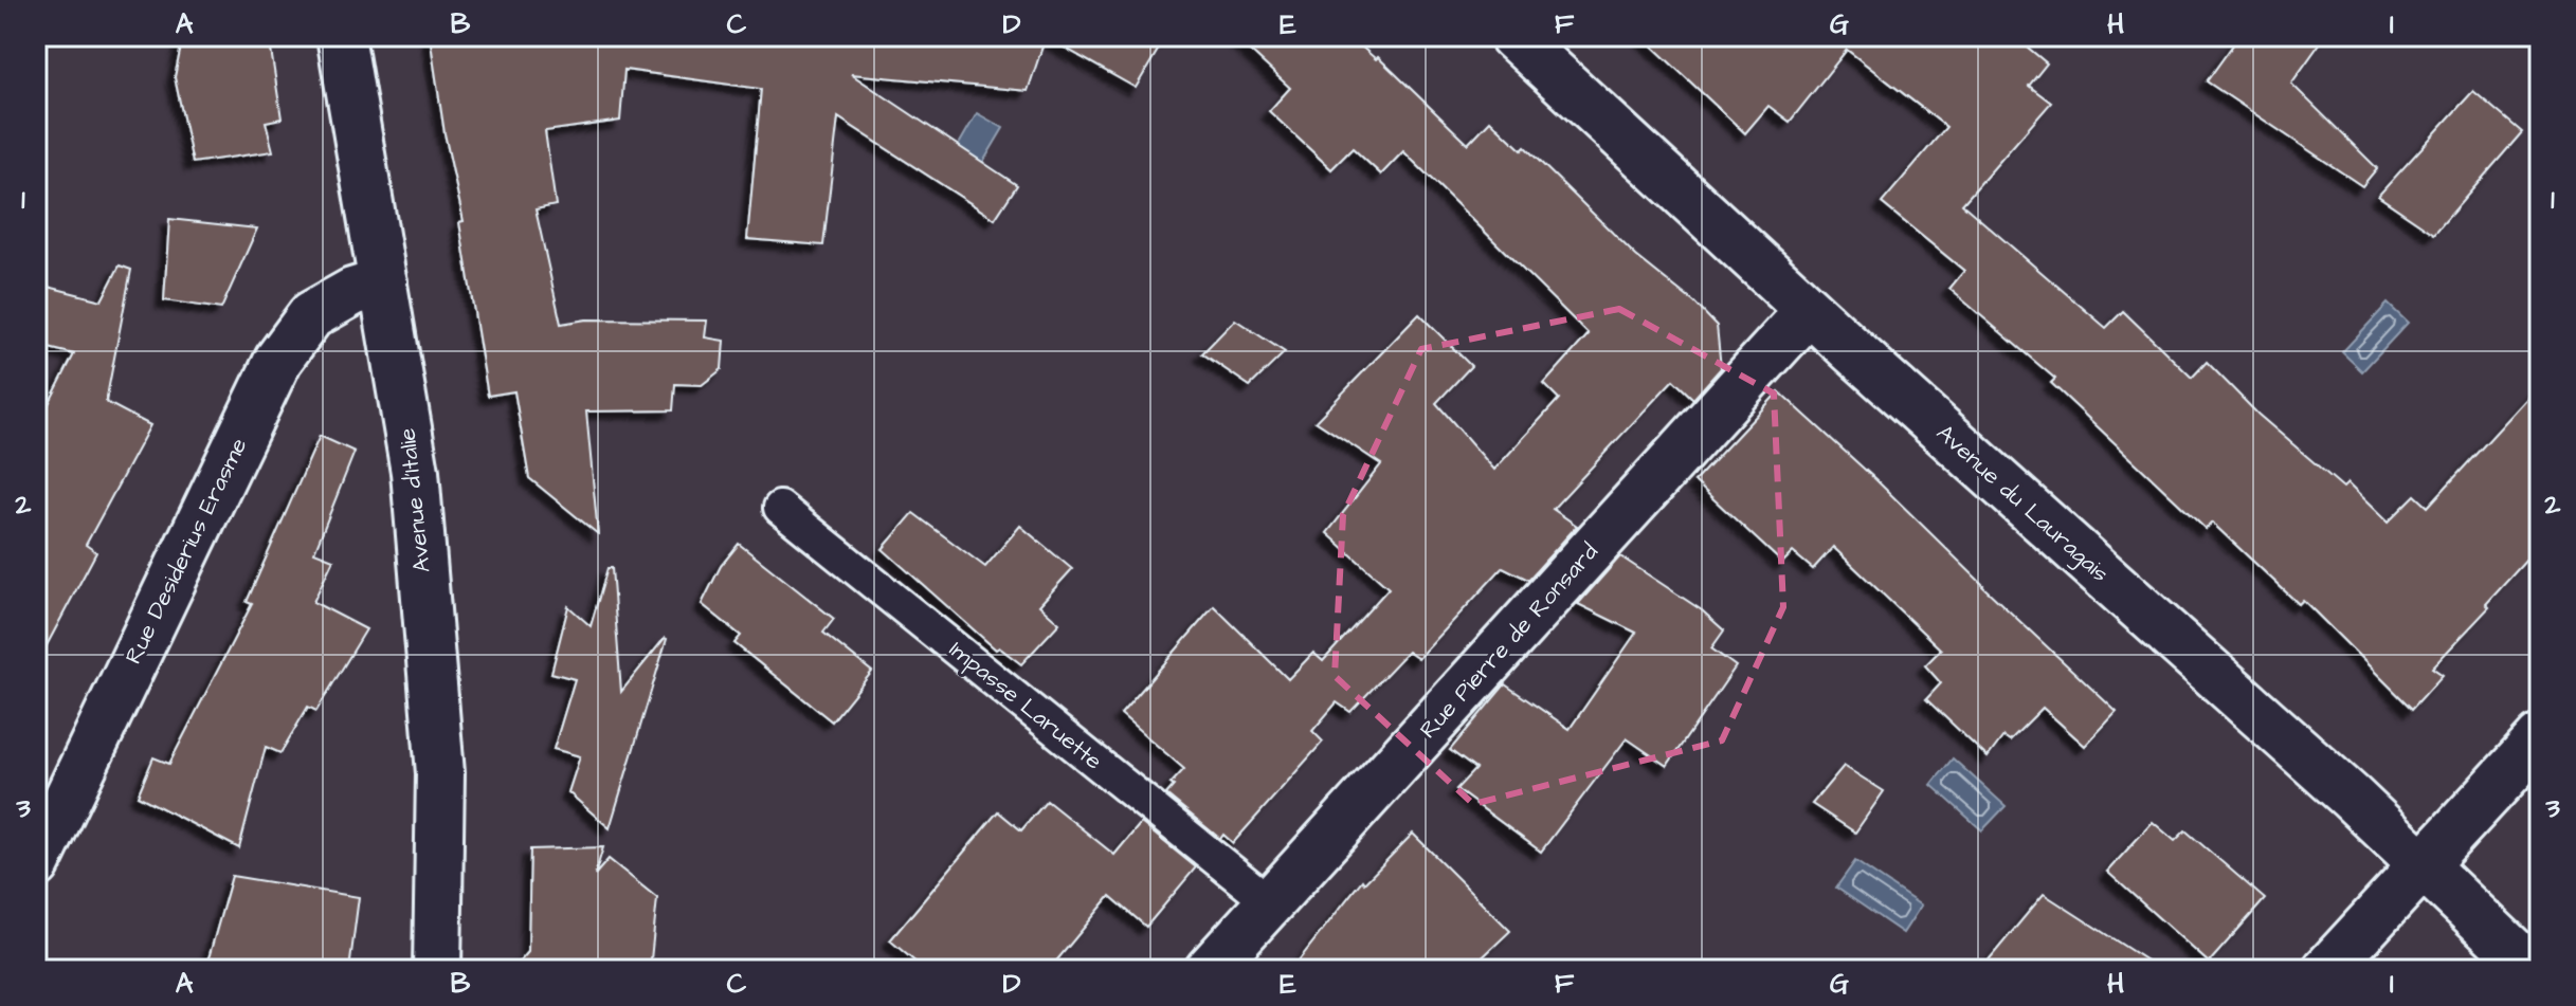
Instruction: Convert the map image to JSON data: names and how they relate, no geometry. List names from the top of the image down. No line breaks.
{"streets":{"street":["Avenue d'Italie","Avenue du Lauragais","Rue Desiderius Erasme","Rue Pierre de Ronsard"],"lane":["Impasse Laruette"]},"crossings":[["Avenue d'Italie","Rue Desiderius Erasme"],["Avenue du Lauragais","Rue Pierre de Ronsard"],["Rue Pierre de Ronsard","Impasse Laruette"]],"grid":{"columns":["A","B","C","D","E","F","G","H","I"],"rows":["1","2","3"]}}
